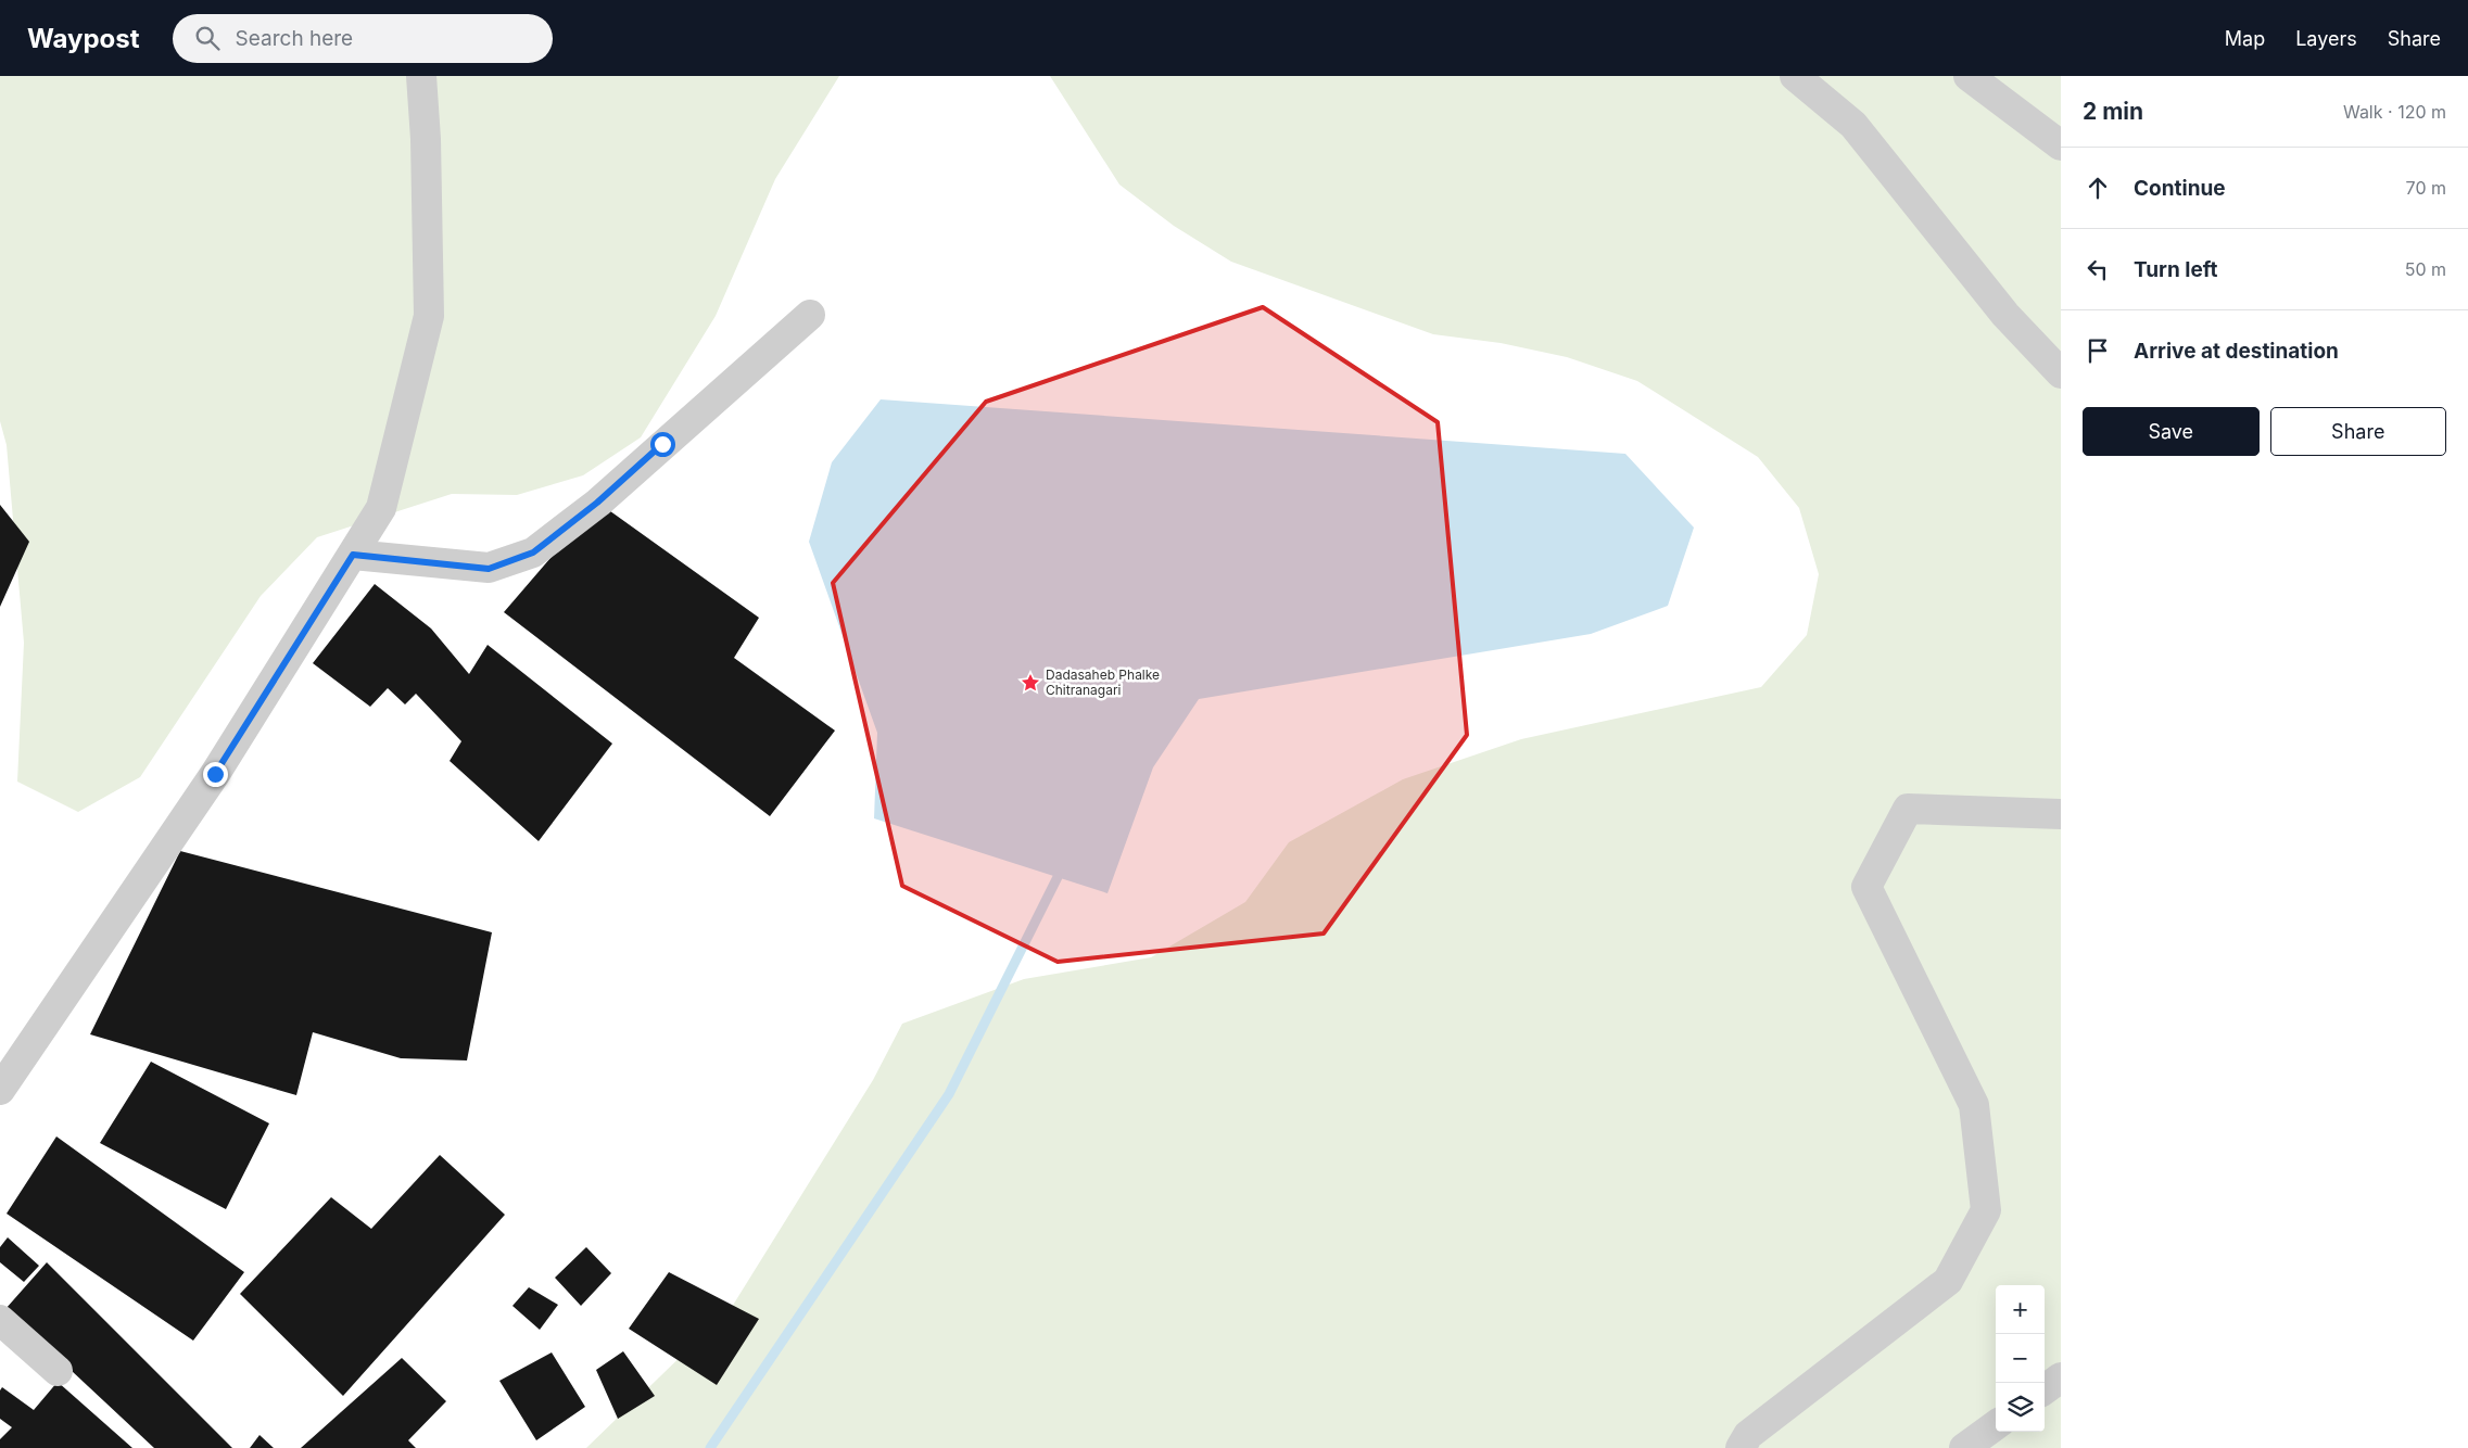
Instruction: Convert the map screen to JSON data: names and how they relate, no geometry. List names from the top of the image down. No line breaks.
{"places":{"place":["Dadasaheb Phalke Chitranagari"]},"page":{"header":"Waypost","search":"Search here","nav":["Map","Layers","Share"],"heading":["2 min","Walk · 120 m"],"list":[["Continue","70 m"],["Turn left","50 m"],"Arrive at destination"],"buttons":["Save","Share"],"map_buttons":["+","−"]}}
